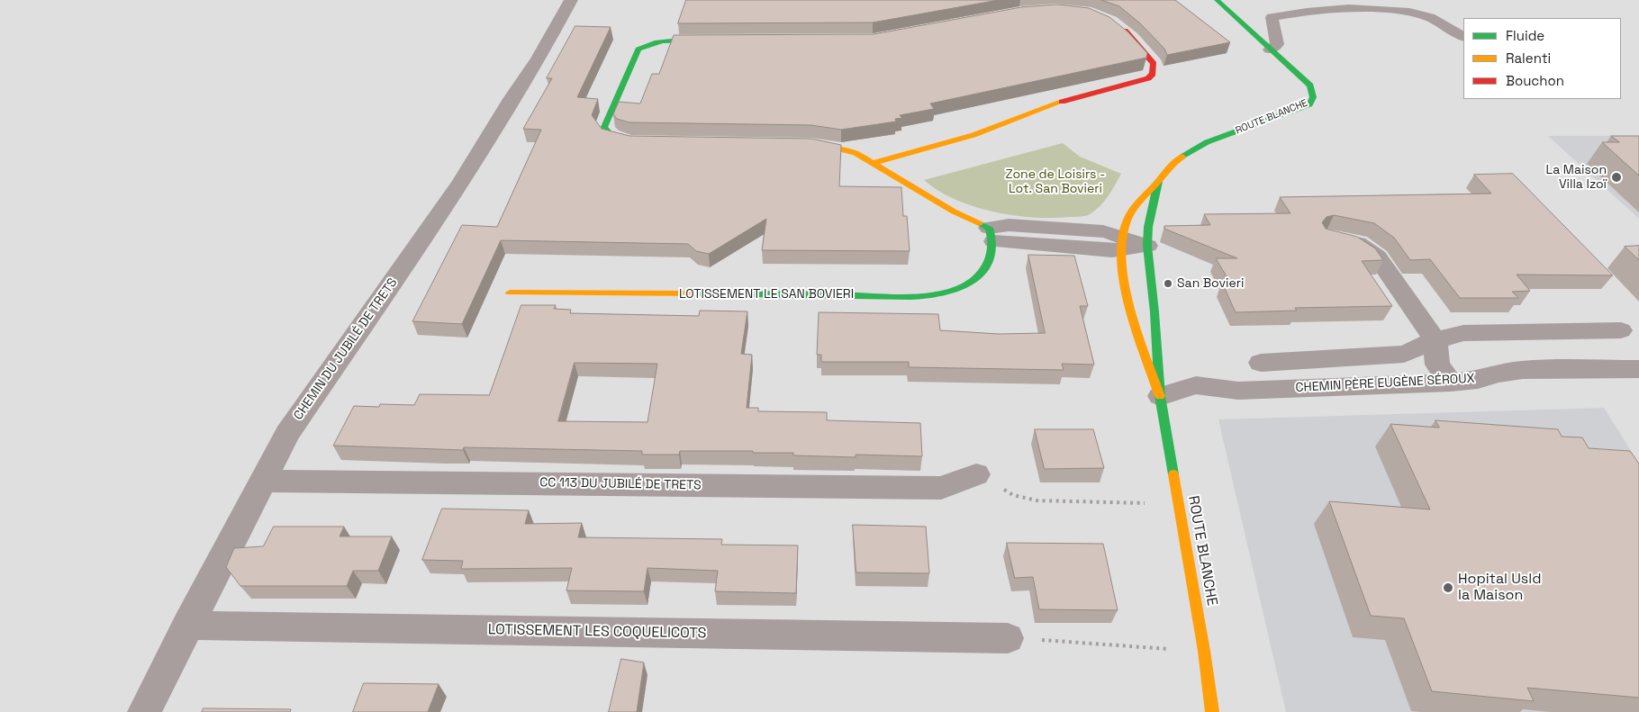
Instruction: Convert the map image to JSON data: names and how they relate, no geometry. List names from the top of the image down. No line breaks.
{"streets":{"street":["ROUTE BLANCHE","LOTISSEMENT LE SAN BOVIERI","CHEMIN DU JUBILÉ DE TRETS","CHEMIN PÈRE EUGÈNE SÉROUX","CC 113 DU JUBILÉ DE TRETS","LOTISSEMENT LES COQUELICOTS"]},"crossings":[["ROUTE BLANCHE","CHEMIN PÈRE EUGÈNE SÉROUX"],["CHEMIN DU JUBILÉ DE TRETS","CC 113 DU JUBILÉ DE TRETS"],["CHEMIN DU JUBILÉ DE TRETS","LOTISSEMENT LES COQUELICOTS"]],"parks":["Zone de Loisirs - Lot. San Bovieri"],"places":["La Maison Villa Izoï","San Bovieri","Hopital Usld la Maison"],"legend":["Fluide","Ralenti","Bouchon"]}
